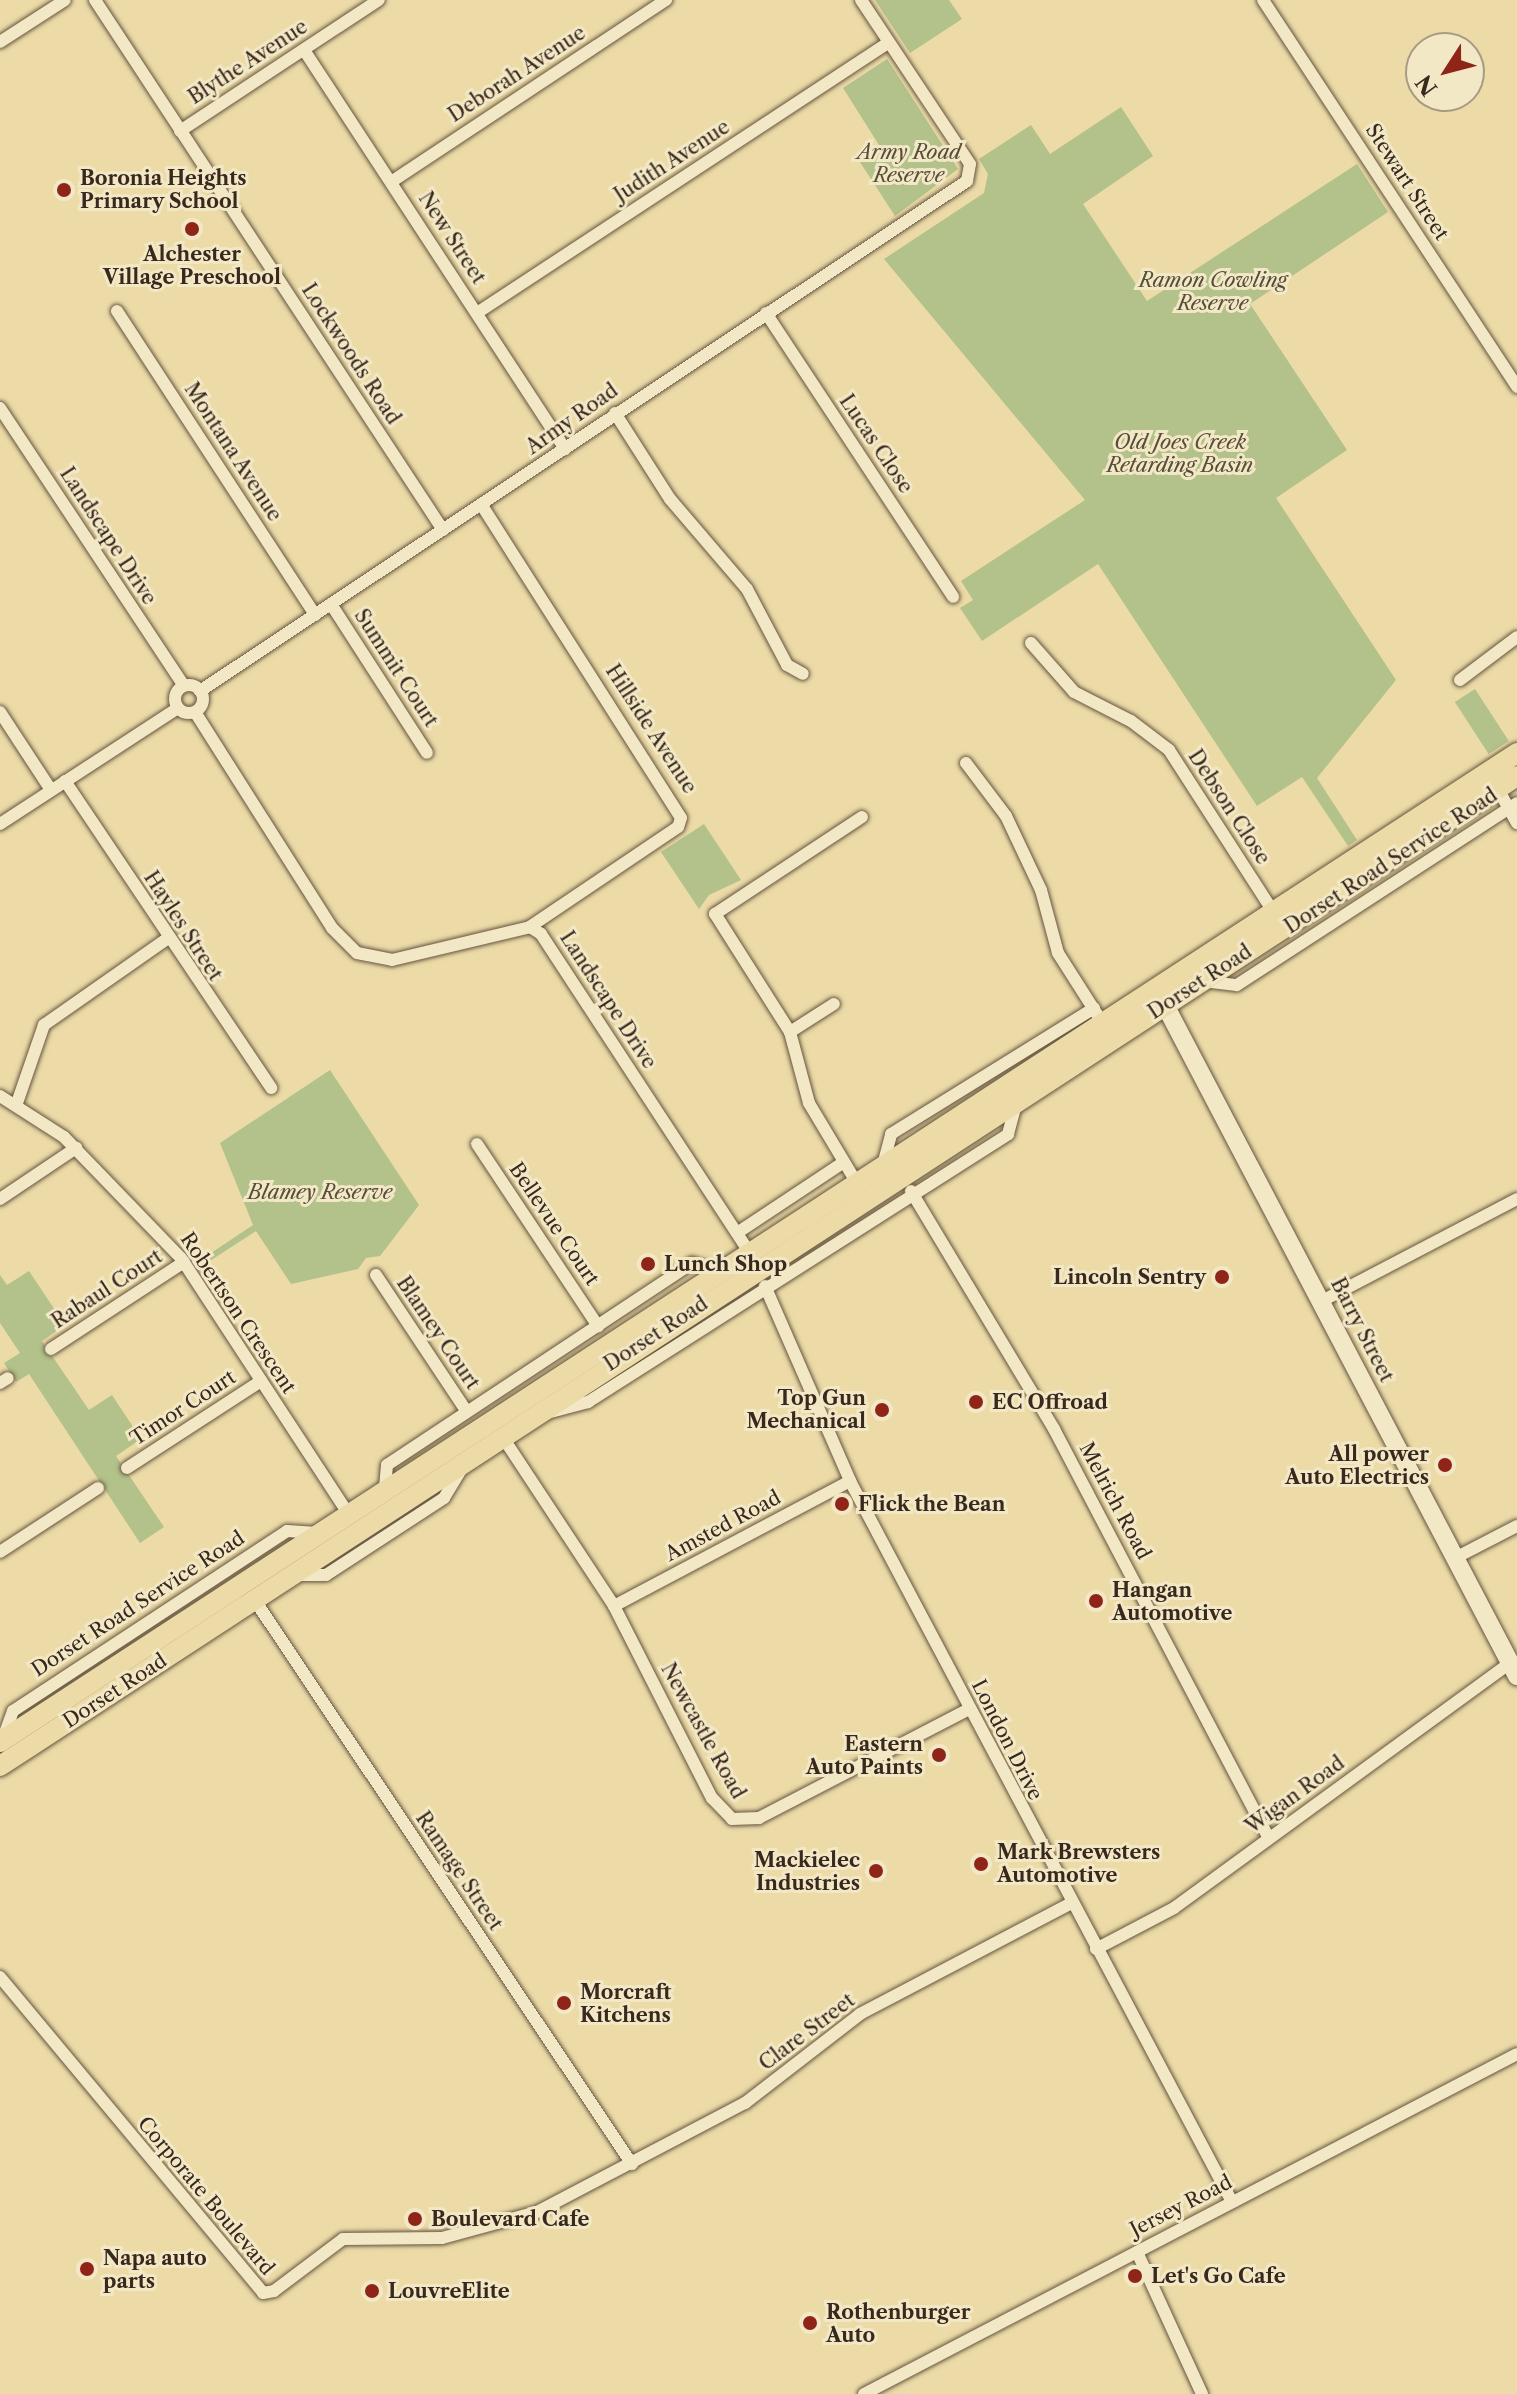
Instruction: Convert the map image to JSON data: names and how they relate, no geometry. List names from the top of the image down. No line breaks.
{"streets":{"main road":["Dorset Road","Barry Street"],"street":["Blythe Avenue","Deborah Avenue","Judith Avenue","Stewart Street","New Street","Lockwoods Road","Army Road","Lucas Close","Montana Avenue","Landscape Drive","Summit Court","Hillside Avenue","Debson Close","Dorset Road Service Road","Hayles Street","Bellevue Court","Rabaul Court","Robertson Crescent","Blamey Court","Timor Court","Melrich Road","Amsted Road","Newcastle Road","London Drive","Wigan Road","Ramage Street","Clare Street","Corporate Boulevard","Jersey Road"]},"crossings":[["Blythe Avenue","New Street"],["Blythe Avenue","Lockwoods Road"],["Deborah Avenue","New Street"],["Judith Avenue","New Street"],["Judith Avenue","Army Road"],["New Street","Army Road"],["Lockwoods Road","Army Road"],["Army Road","Lucas Close"],["Army Road","Montana Avenue"],["Army Road","Landscape Drive"],["Army Road","Summit Court"],["Army Road","Hillside Avenue"],["Landscape Drive","Hillside Avenue"],["Landscape Drive","Dorset Road"],["Debson Close","Dorset Road"],["Dorset Road Service Road","Dorset Road"],["Dorset Road","Robertson Crescent"],["Dorset Road","Barry Street"],["Dorset Road","Newcastle Road"],["Dorset Road","Ramage Street"],["Rabaul Court","Robertson Crescent"],["Robertson Crescent","Timor Court"],["Barry Street","Wigan Road"],["Melrich Road","Wigan Road"],["Amsted Road","Newcastle Road"],["Amsted Road","London Drive"],["Newcastle Road","London Drive"],["London Drive","Wigan Road"],["London Drive","Clare Street"],["London Drive","Jersey Road"],["Ramage Street","Clare Street"],["Clare Street","Corporate Boulevard"]],"parks":["Army Road Reserve","Ramon Cowling Reserve","Old Joes Creek Retarding Basin","Blamey Reserve"],"places":["Boronia Heights Primary School","Alchester Village Preschool","Lunch Shop","Lincoln Sentry","EC Offroad","Top Gun Mechanical","All power Auto Electrics","Flick the Bean","Hangan Automotive","Eastern Auto Paints","Mark Brewsters Automotive","Mackielec Industries","Morcraft Kitchens","Boulevard Cafe","Napa auto parts","Let's Go Cafe","LouvreElite","Rothenburger Auto"],"north":"bottom left"}
